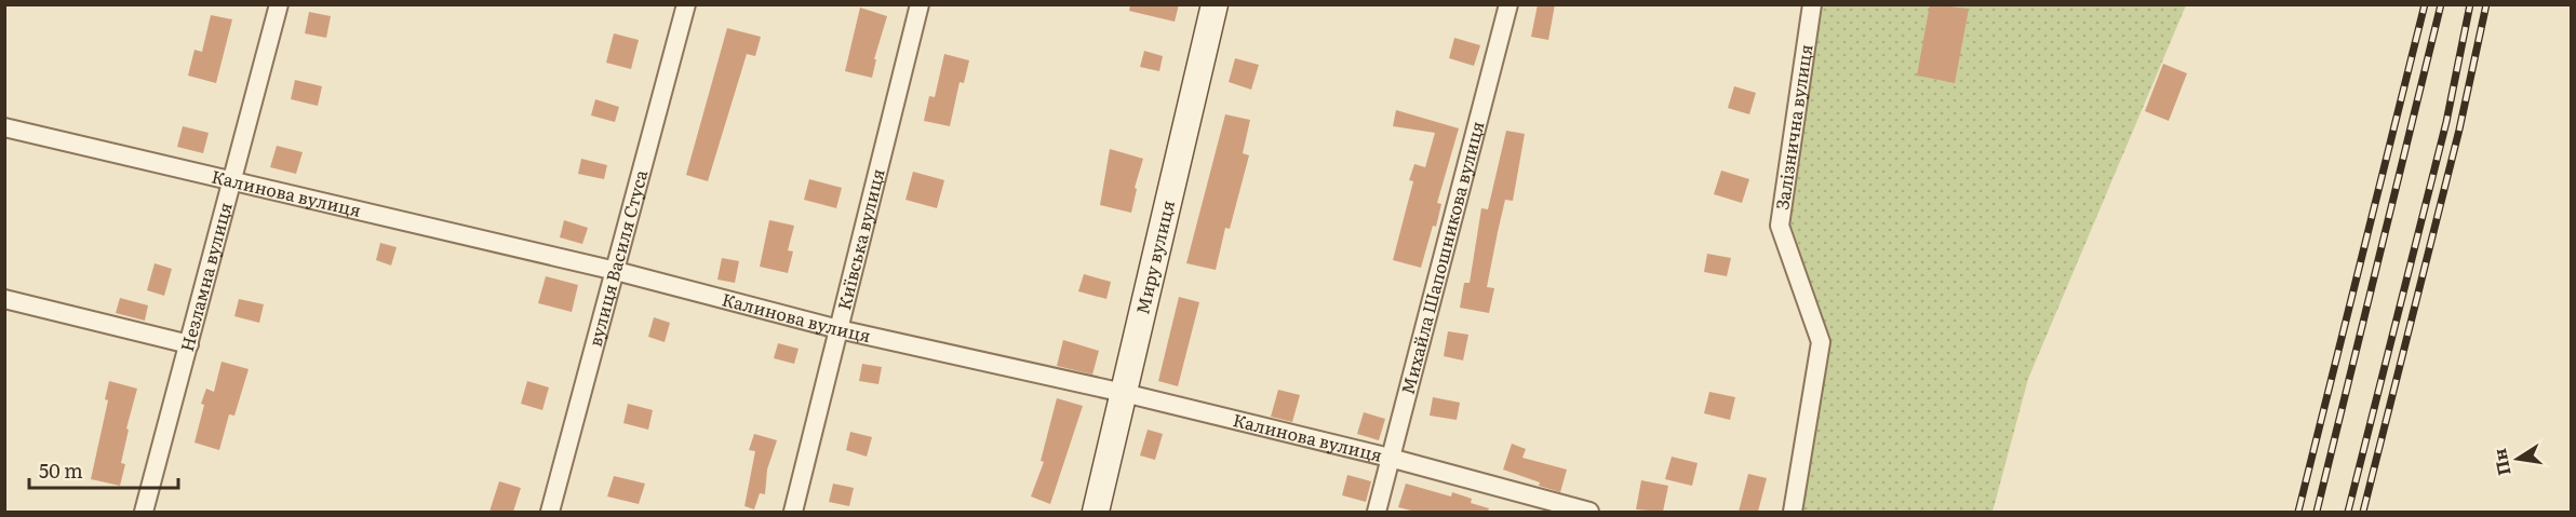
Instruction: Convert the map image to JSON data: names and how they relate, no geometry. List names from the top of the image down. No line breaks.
{"streets":{"main road":["Миру вулиця"],"street":["Залізнична вулиця","Калинова вулиця","Київська вулиця","Михайла Шапошникова вулиця","вулиця Василя Стуса","Незламна вулиця"]},"crossings":[["Калинова вулиця","Київська вулиця"],["Калинова вулиця","Миру вулиця"],["Калинова вулиця","Михайла Шапошникова вулиця"],["Калинова вулиця","вулиця Василя Стуса"],["Калинова вулиця","Незламна вулиця"]],"scale_bar":"50 m","north":"left"}
